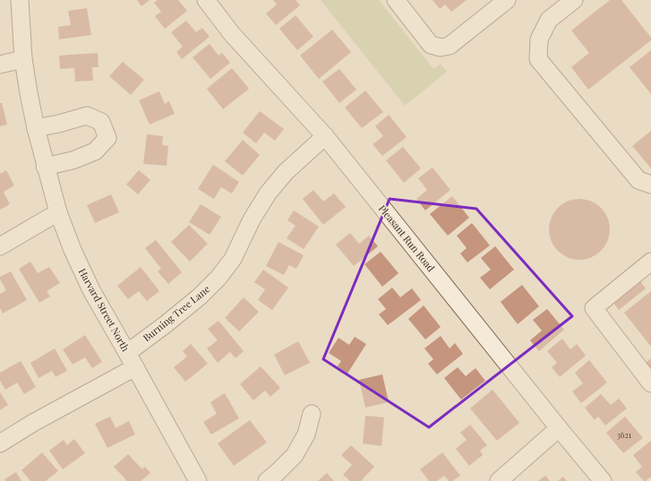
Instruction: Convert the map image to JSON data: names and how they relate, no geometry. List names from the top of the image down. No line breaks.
{"streets":{"street":["Pleasant Run Road","Harvard Street North","Burning Tree Lane"]},"crossings":[["Pleasant Run Road","Burning Tree Lane"],["Harvard Street North","Burning Tree Lane"]],"house_numbers":["3621"]}
